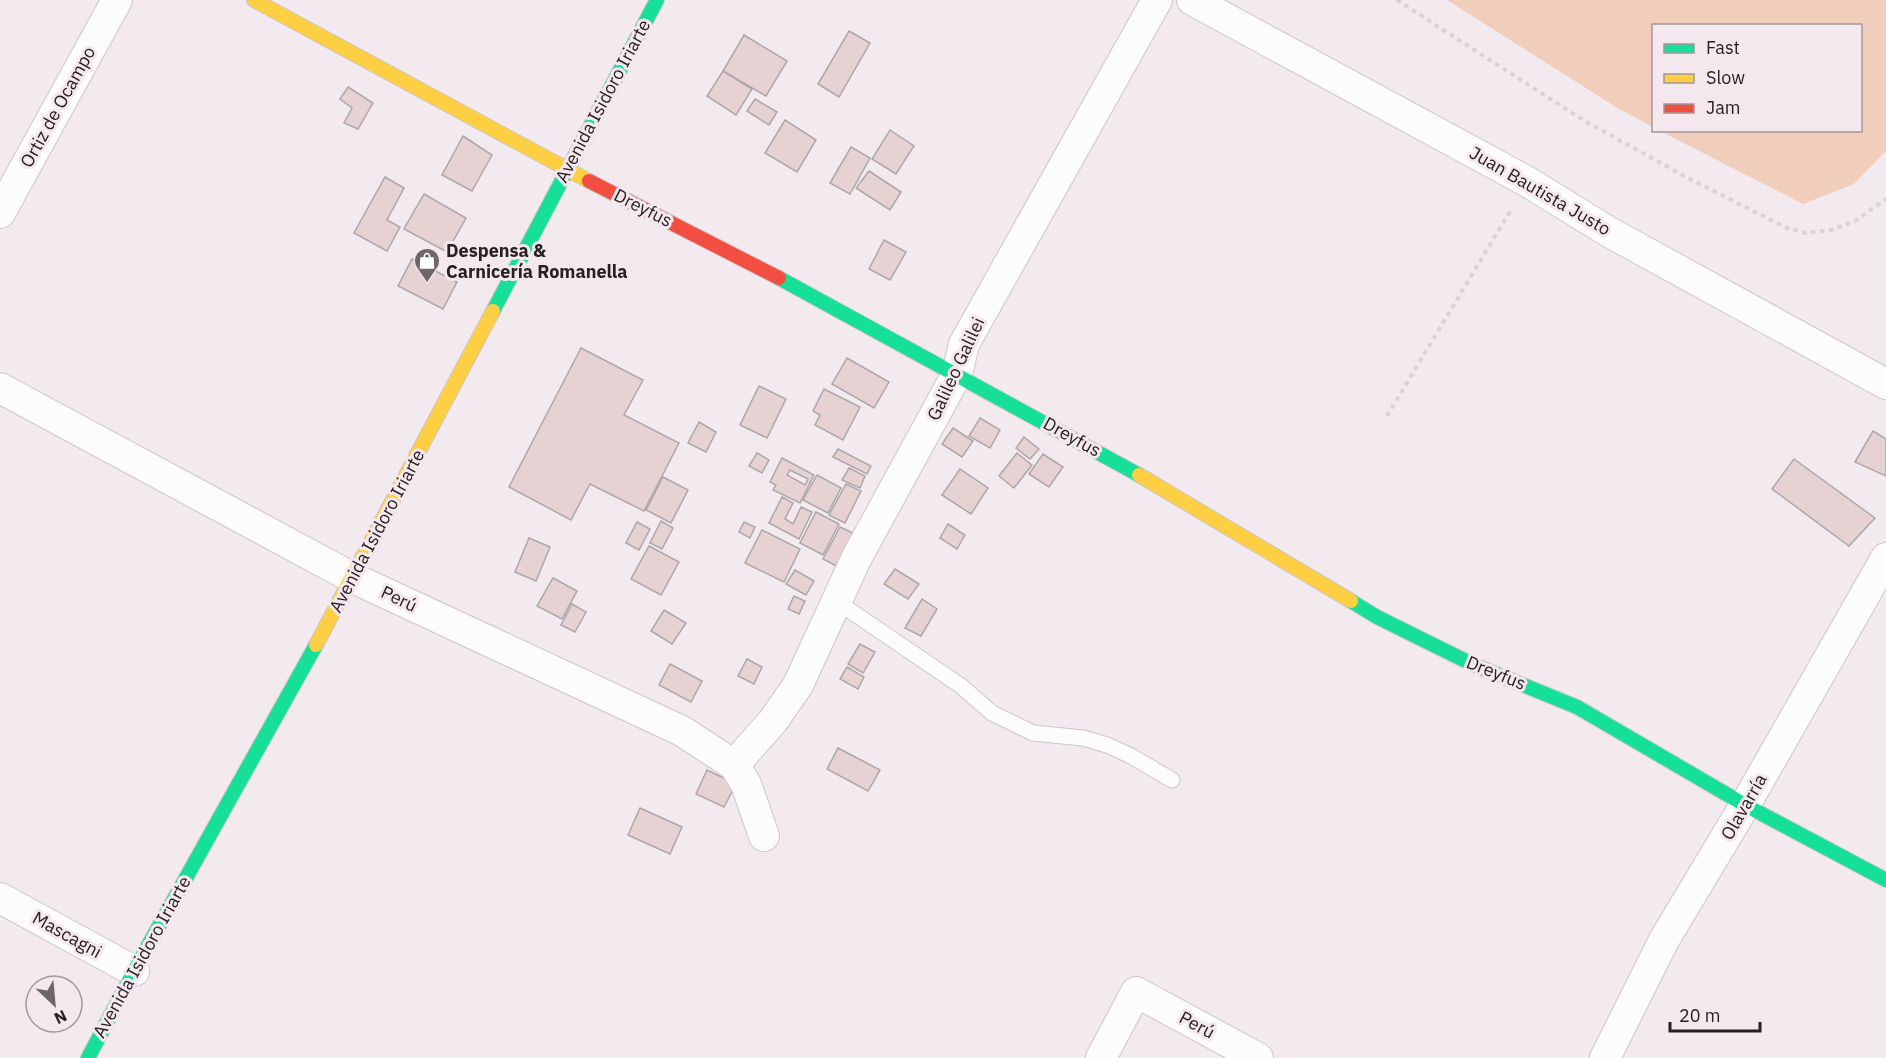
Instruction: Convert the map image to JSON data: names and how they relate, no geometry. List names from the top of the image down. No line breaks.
{"streets":{"street":["Avenida Isidoro Iriarte","Ortiz de Ocampo","Juan Bautista Justo","Dreyfus","Galileo Galilei","Perú","Olavarría","Mascagni"]},"crossings":[["Avenida Isidoro Iriarte","Dreyfus"],["Avenida Isidoro Iriarte","Perú"],["Avenida Isidoro Iriarte","Mascagni"],["Dreyfus","Galileo Galilei"],["Dreyfus","Olavarría"],["Galileo Galilei","Perú"]],"places":{"shop":["Despensa & Carnicería Romanella"]},"legend":["Fast","Slow","Jam"],"scale_bar":"20 m","north":"bottom right"}
